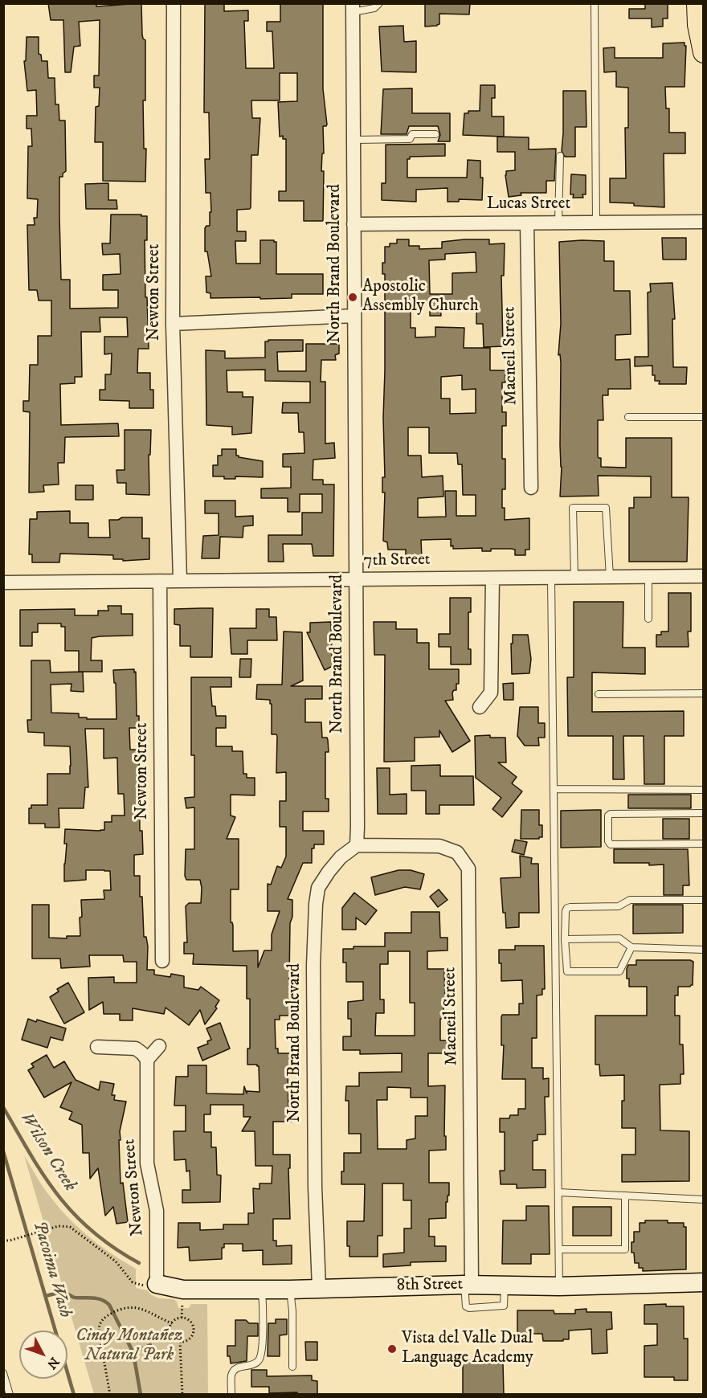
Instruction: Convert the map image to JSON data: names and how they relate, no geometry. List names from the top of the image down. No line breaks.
{"streets":{"street":["Lucas Street","North Brand Boulevard","Newton Street","Macneil Street","7th Street","8th Street"]},"crossings":[["Lucas Street","North Brand Boulevard"],["Lucas Street","Macneil Street"],["North Brand Boulevard","Macneil Street"],["North Brand Boulevard","7th Street"],["North Brand Boulevard","8th Street"],["Newton Street","7th Street"],["Newton Street","8th Street"],["Macneil Street","8th Street"]],"water":["Wilson Creek","Pacoima Wash"],"parks":["Cindy Montañez Natural Park"],"places":["Apostolic Assembly Church","Vista del Valle Dual Language Academy"],"north":"bottom right"}
